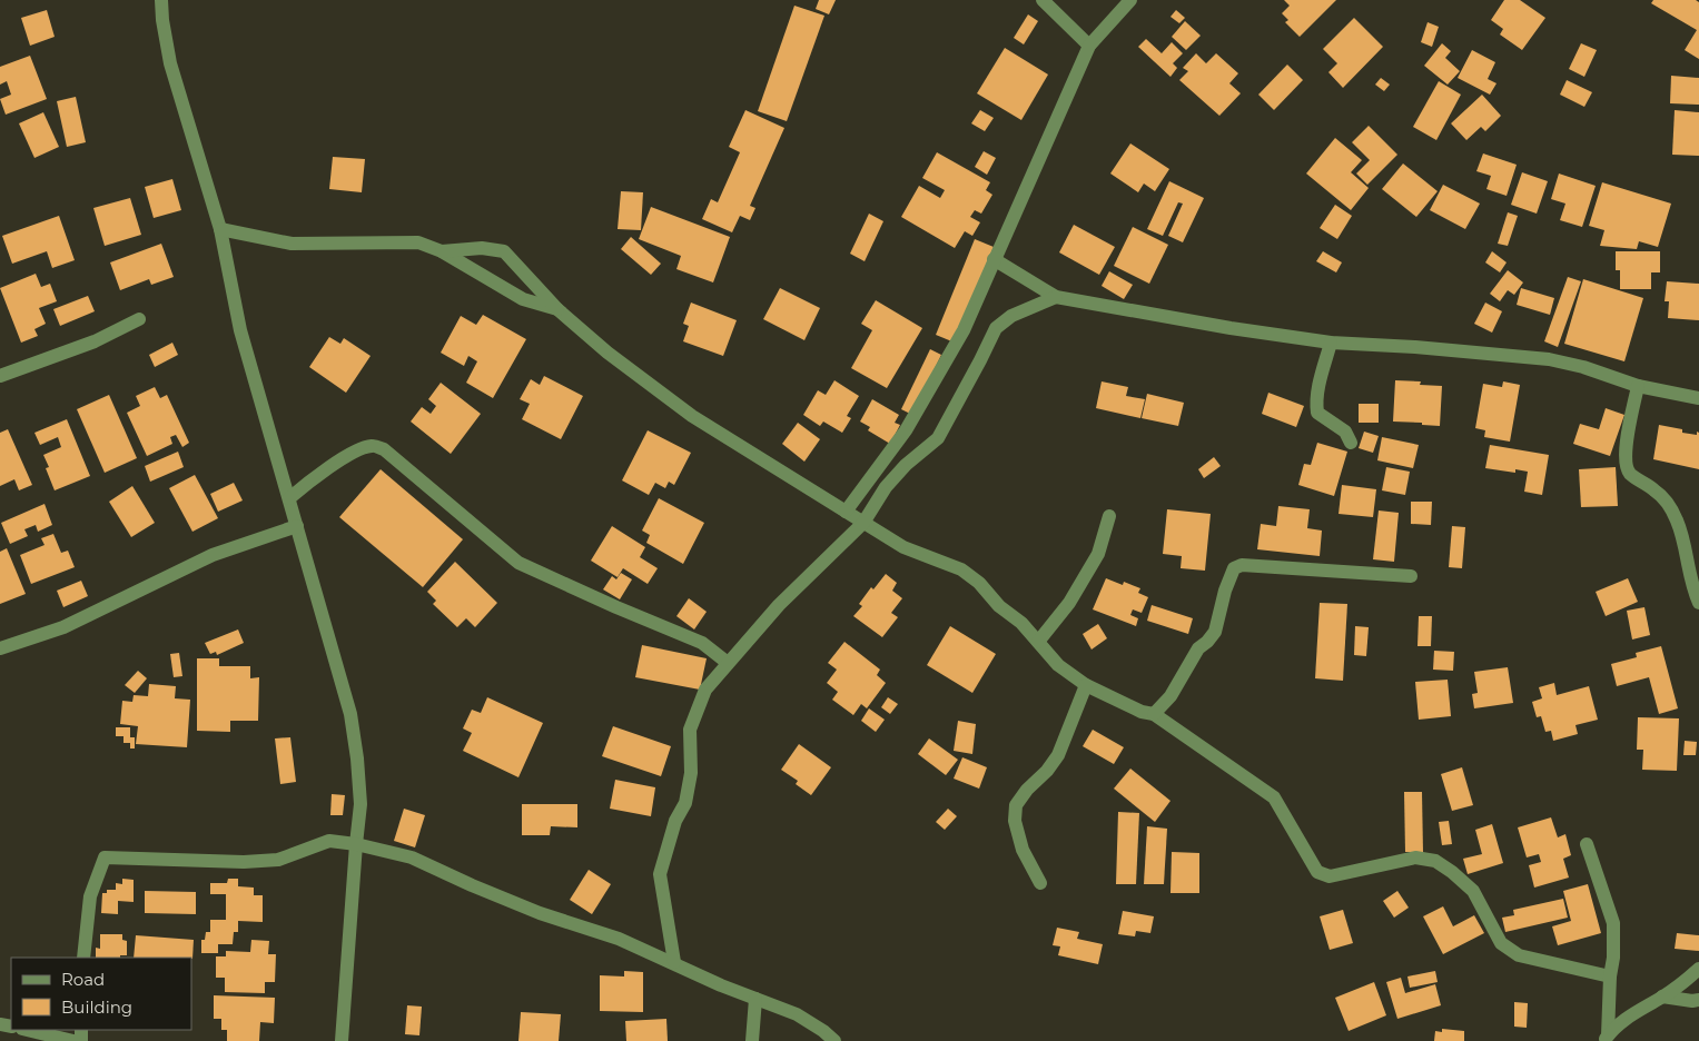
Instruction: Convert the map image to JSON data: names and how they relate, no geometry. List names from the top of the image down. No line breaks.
{"legend":["Road","Building"]}
